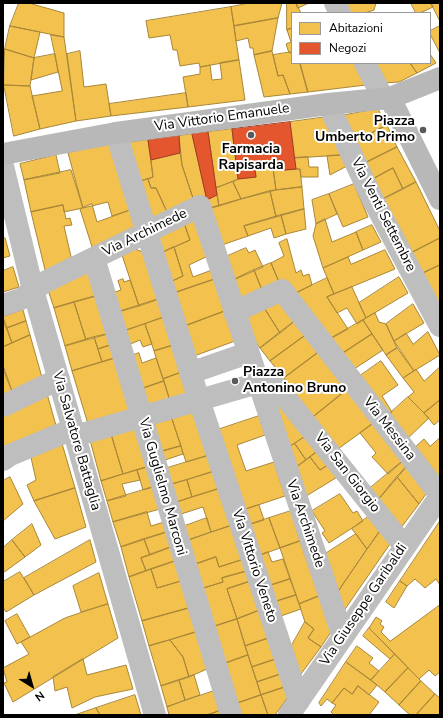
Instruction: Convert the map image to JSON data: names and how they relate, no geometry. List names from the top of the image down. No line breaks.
{"streets":{"street":["Via Vittorio Emanuele","Via Venti Settembre","Via Archimede","Via Messina","Via Salvatore Battaglia","Via San Giorgio","Via Guglielmo Marconi","Via Vittorio Veneto","Via Giuseppe Garibaldi"]},"crossings":[["Via Vittorio Emanuele","Via Venti Settembre"],["Via Archimede","Via Messina"],["Via Archimede","Via Salvatore Battaglia"],["Via Archimede","Via San Giorgio"],["Via Archimede","Via Guglielmo Marconi"],["Via Archimede","Via Giuseppe Garibaldi"],["Via Messina","Via Giuseppe Garibaldi"],["Via San Giorgio","Via Giuseppe Garibaldi"],["Via Vittorio Veneto","Via Giuseppe Garibaldi"]],"places":["Piazza Umberto Primo","Farmacia Rapisarda","Piazza Antonino Bruno"],"legend":["Abitazioni","Negozi"],"north":"bottom right"}
